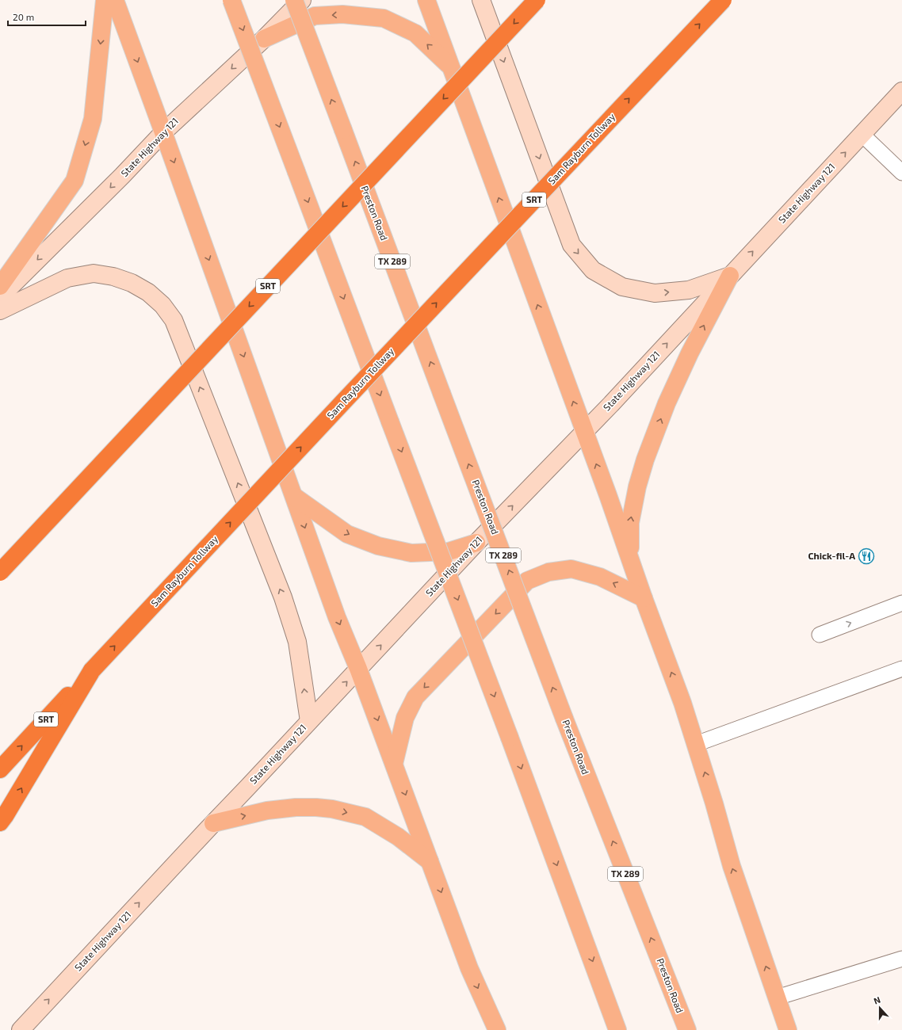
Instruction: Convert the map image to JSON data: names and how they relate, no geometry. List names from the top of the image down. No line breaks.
{"streets":{"highway":["Sam Rayburn Tollway","SRT"],"main road":["State Highway 121","Preston Road","TX 289"]},"places":{"restaurant":["Chick-fil-A"]},"scale_bar":"20 m","north":"top"}
